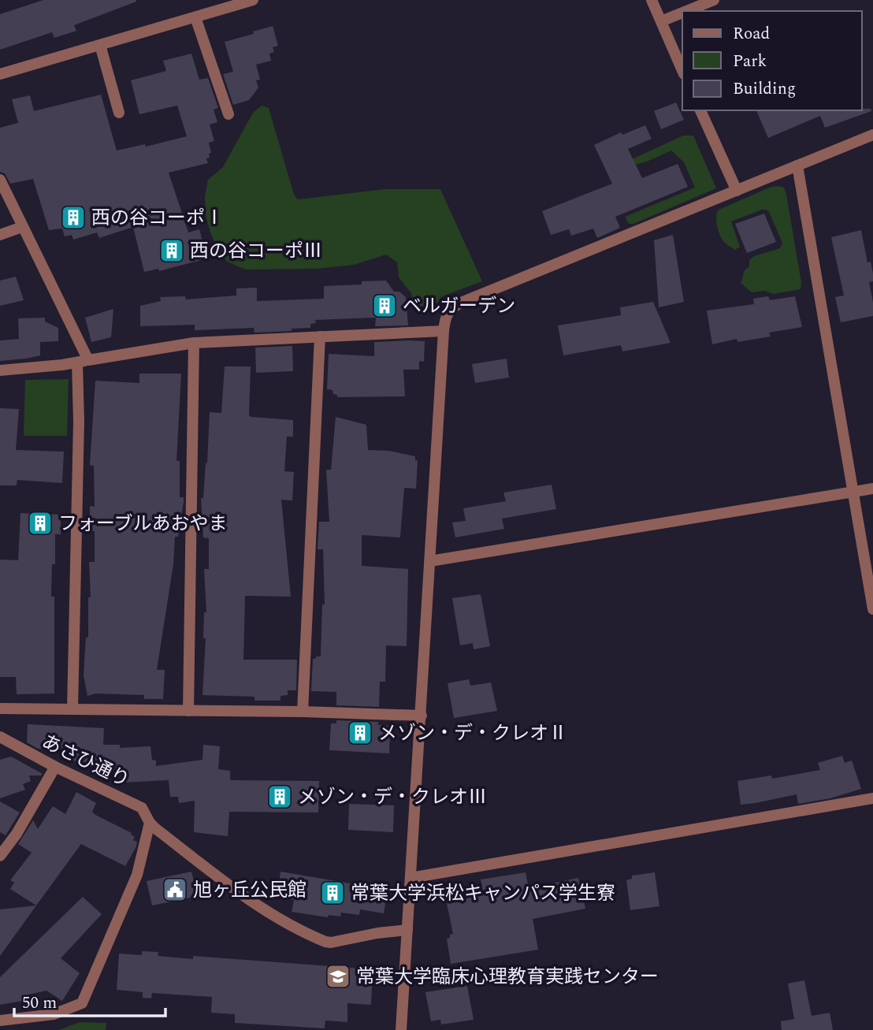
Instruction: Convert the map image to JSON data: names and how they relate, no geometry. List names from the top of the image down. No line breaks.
{"streets":{"street":["あさひ通り"]},"places":{"building":["西の谷コーポⅠ","西の谷コーポⅢ","ベルガーデン","フォーブルあおやま","メゾン・デ・クレオⅡ","メゾン・デ・クレオⅢ","常葉大学浜松キャンパス学生寮"],"public building":["旭ヶ丘公民館"],"school or university":["常葉大学臨床心理教育実践センター"]},"legend":["Road","Park","Building"],"scale_bar":"50 m"}
